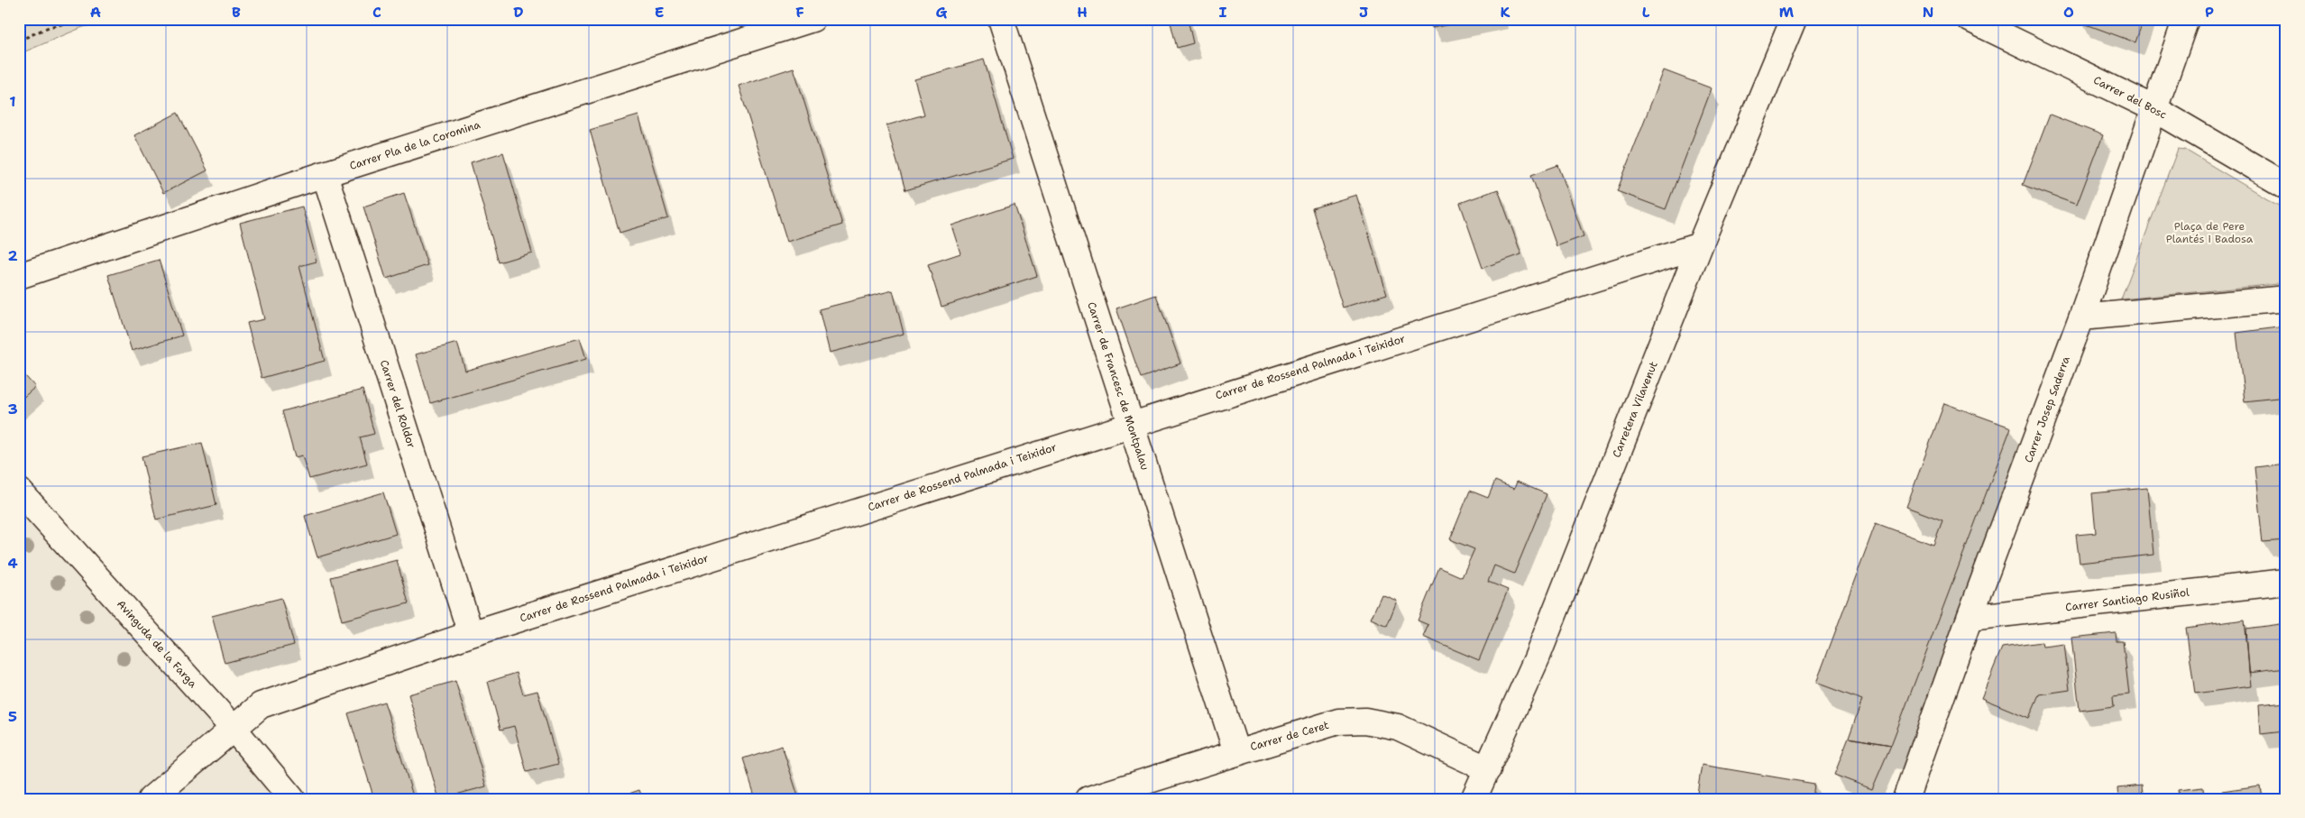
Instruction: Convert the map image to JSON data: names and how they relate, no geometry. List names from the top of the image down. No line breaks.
{"streets":{"street":["Carrer del Bosc","Carrer Pla de la Coromina","Carrer de Rossend Palmada i Teixidor","Carrer de Francesc de Montpalau","Carrer del Roldor","Carretera Vilavenut","Carrer Josep Saderra","Carrer Santiago Rusiñol","Avinguda de la Farga","Carrer de Ceret"]},"crossings":[["Carrer del Bosc","Carrer Josep Saderra"],["Carrer Pla de la Coromina","Carrer del Roldor"],["Carrer de Rossend Palmada i Teixidor","Carrer de Francesc de Montpalau"],["Carrer de Rossend Palmada i Teixidor","Carrer del Roldor"],["Carrer de Rossend Palmada i Teixidor","Carretera Vilavenut"],["Carrer de Rossend Palmada i Teixidor","Avinguda de la Farga"],["Carrer de Francesc de Montpalau","Carrer de Ceret"],["Carretera Vilavenut","Carrer de Ceret"],["Carrer Josep Saderra","Carrer Santiago Rusiñol"]],"parks":["Plaça de Pere Plantés i Badosa"],"grid":{"columns":["A","B","C","D","E","F","G","H","I","J","K","L","M","N","O","P"],"rows":["1","2","3","4","5"]}}
